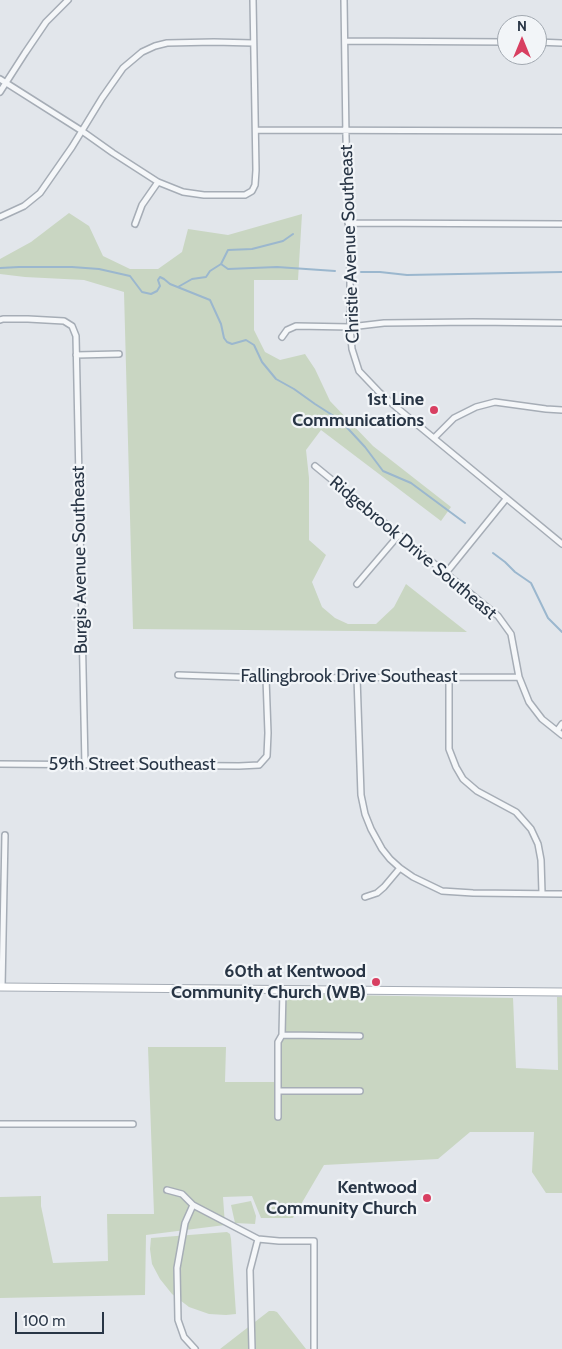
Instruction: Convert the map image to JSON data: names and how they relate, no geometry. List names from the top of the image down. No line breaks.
{"streets":{"street":["Christie Avenue Southeast","Ridgebrook Drive Southeast","Burgis Avenue Southeast","Fallingbrook Drive Southeast","59th Street Southeast"]},"crossings":[["Ridgebrook Drive Southeast","Fallingbrook Drive Southeast"],["Burgis Avenue Southeast","59th Street Southeast"],["Fallingbrook Drive Southeast","59th Street Southeast"]],"places":["1st Line Communications","60th at Kentwood Community Church (WB)","Kentwood Community Church"],"scale_bar":"100 m","north":"top"}
